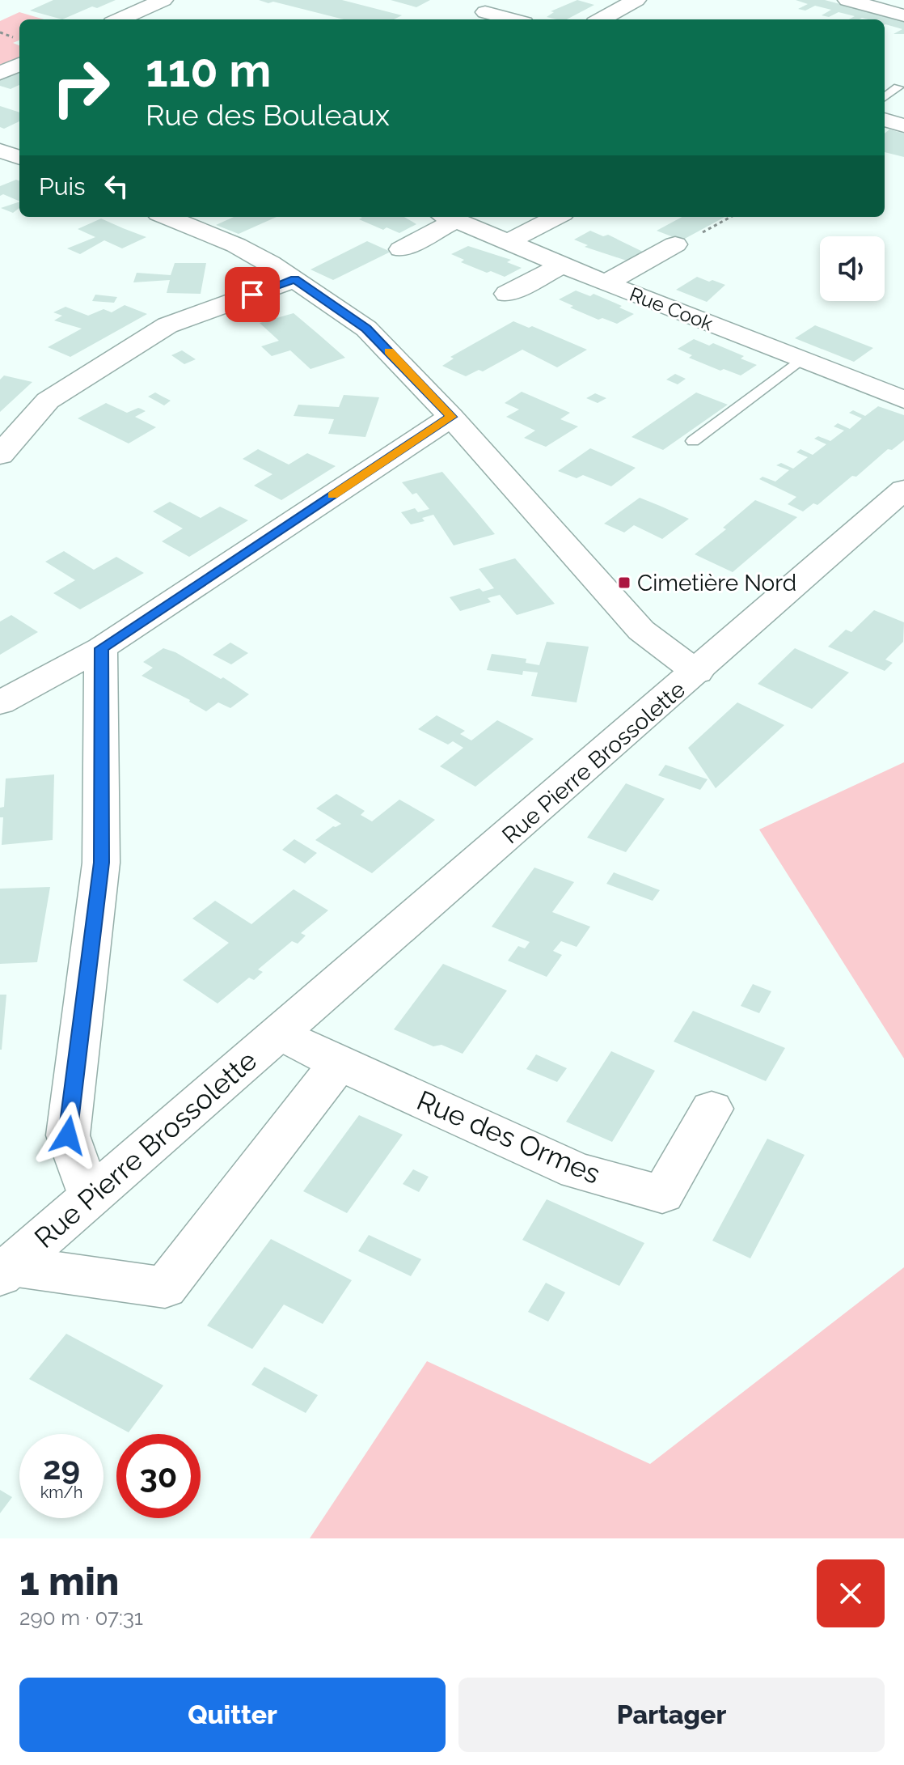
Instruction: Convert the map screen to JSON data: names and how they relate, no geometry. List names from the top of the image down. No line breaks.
{"streets":{"street":["Rue Cook","Rue Pierre Brossolette","Rue des Ormes"]},"crossings":[["Rue Pierre Brossolette","Rue des Ormes"]],"places":{"transit":["Cimetière Nord"]},"page":{"turn":["110 m","Rue des Bouleaux"],"then":"Puis","speed":"29 km/h","limit":"30","heading":["1 min","290 m · 07:31"],"buttons":["Quitter","Partager"]}}
